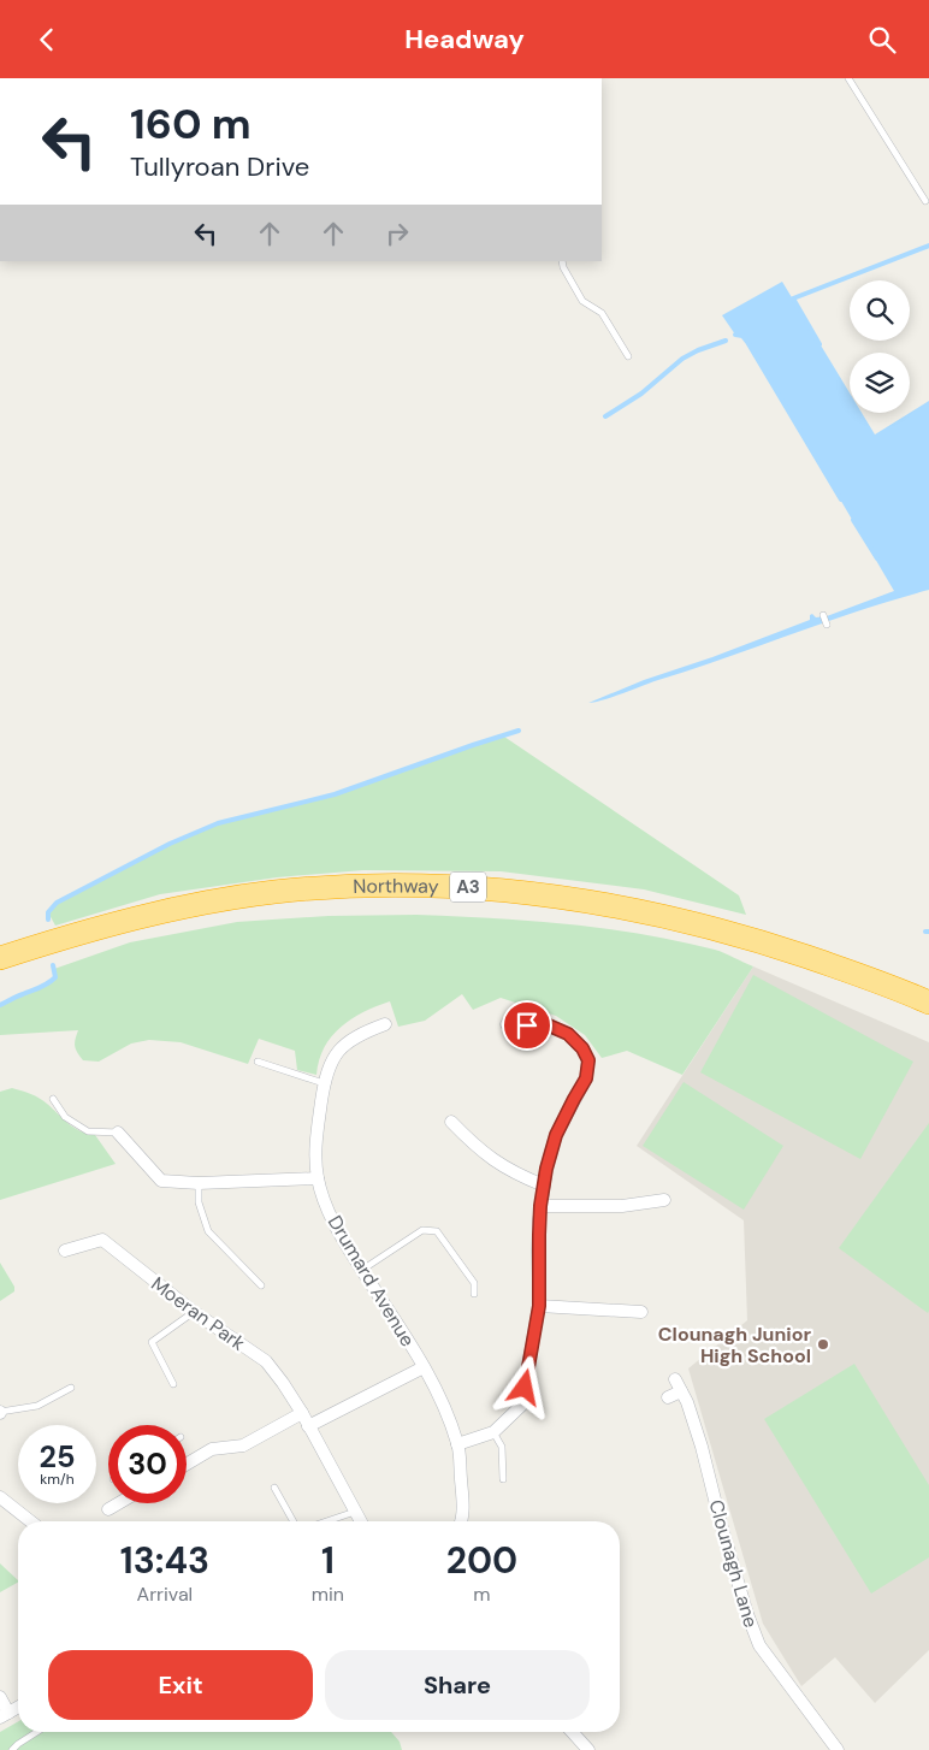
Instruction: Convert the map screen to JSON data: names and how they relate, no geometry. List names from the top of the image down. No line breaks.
{"streets":{"highway":["Northway","A3"],"street":["Drumard Avenue","Moeran Park","Clounagh Lane"]},"places":["Clounagh Junior High School"],"page":{"header":"Headway","turn":["160 m","Tullyroan Drive"],"speed":"25 km/h","limit":"30","eta":["13:43","Arrival","1","min","200","m"],"buttons":["Exit","Share"]}}
